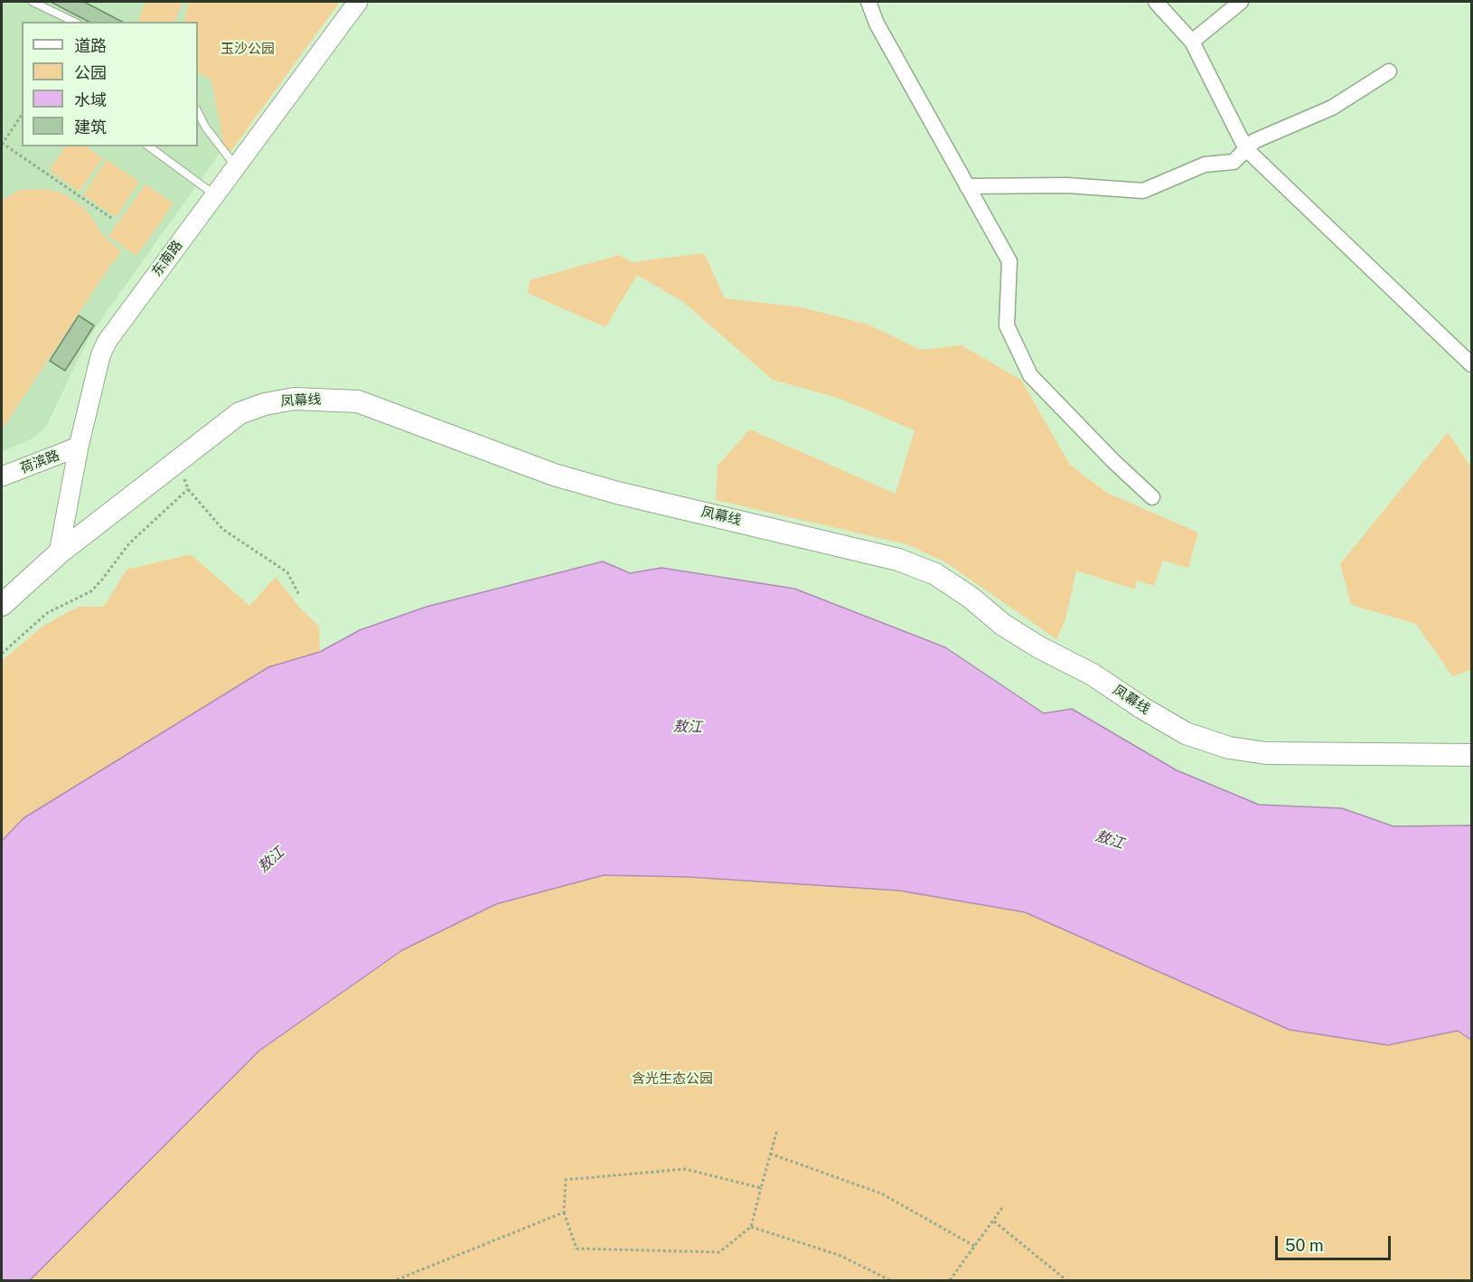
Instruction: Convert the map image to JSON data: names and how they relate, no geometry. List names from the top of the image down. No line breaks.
{"streets":{"main road":["凤幕线"],"street":["东南路","荷滨路"]},"crossings":[["东南路","凤幕线"],["东南路","荷滨路"]],"water":["敖江"],"parks":["玉沙公园","含光生态公园"],"legend":["道路","公园","水域","建筑"],"scale_bar":"50 m"}
